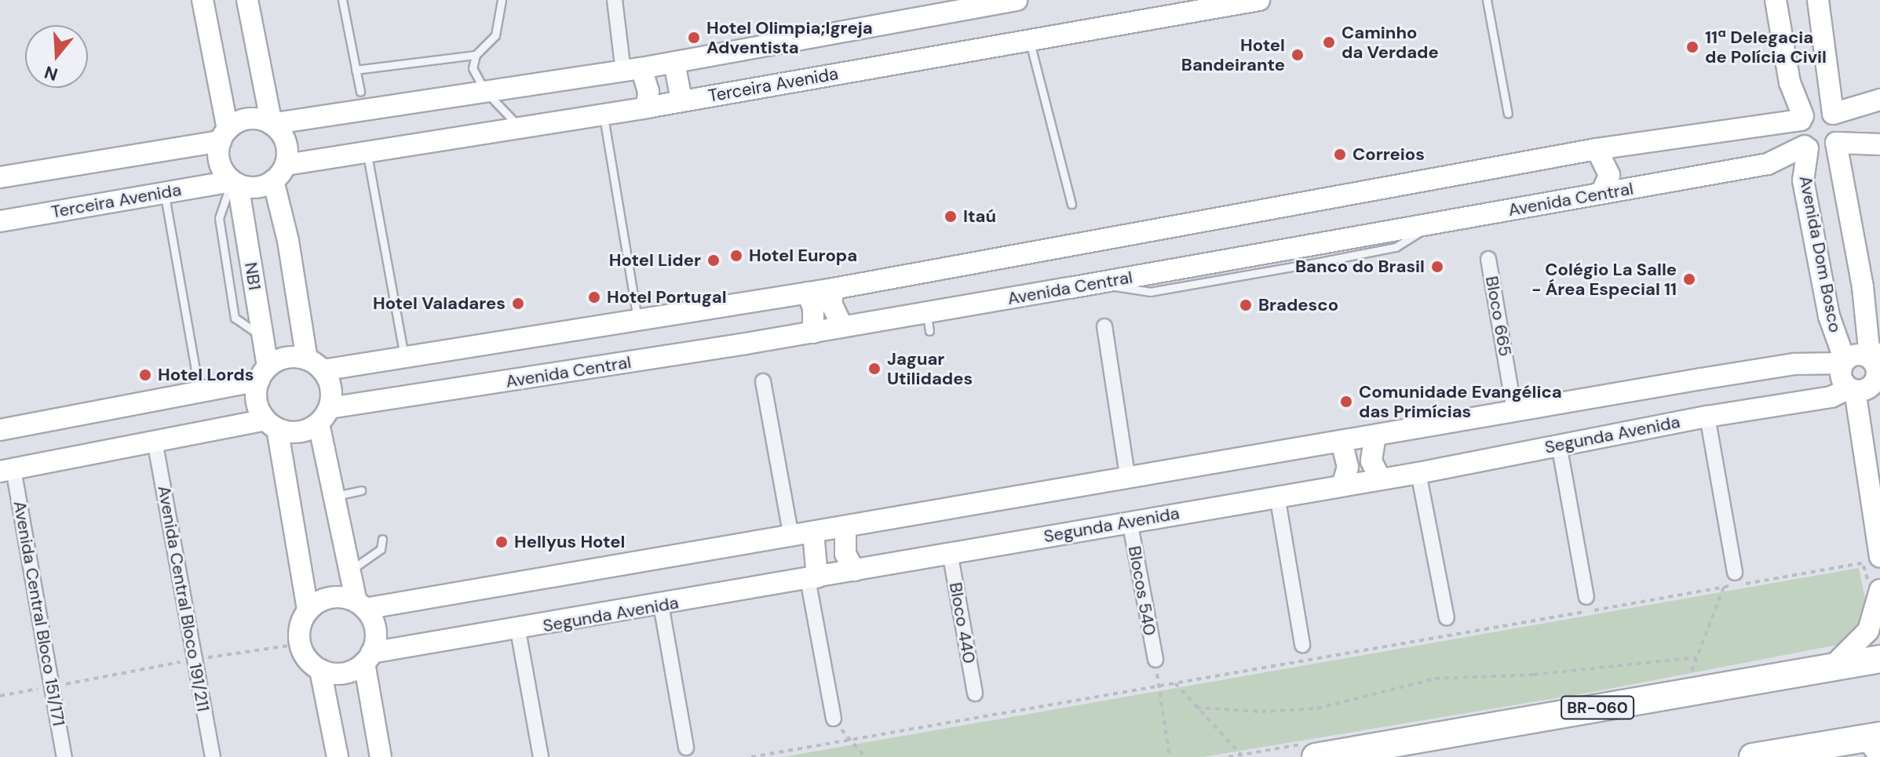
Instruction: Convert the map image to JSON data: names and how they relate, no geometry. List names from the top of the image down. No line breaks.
{"streets":{"highway":["BR-060"],"street":["Terceira Avenida","Avenida Central","Avenida Dom Bosco","NB1","Bloco 665","Segunda Avenida","Blocos 540","Avenida Central Bloco 191/211","Avenida Central Bloco 151/171","Bloco 440"]},"crossings":[["Terceira Avenida","NB1"],["Avenida Central","Avenida Dom Bosco"],["Avenida Central","NB1"],["Avenida Dom Bosco","Segunda Avenida"],["Segunda Avenida","Blocos 540"],["Segunda Avenida","Bloco 440"]],"places":["Hotel Olimpia;Igreja Adventista","Caminho da Verdade","11ª Delegacia de Polícia Civil","Hotel Bandeirante","Correios","Itaú","Hotel Europa","Hotel Lider","Banco do Brasil","Colégio La Salle - Área Especial 11","Hotel Portugal","Hotel Valadares","Bradesco","Jaguar Utilidades","Hotel Lords","Comunidade Evangélica das Primícias","Hellyus Hotel"],"north":"bottom"}
